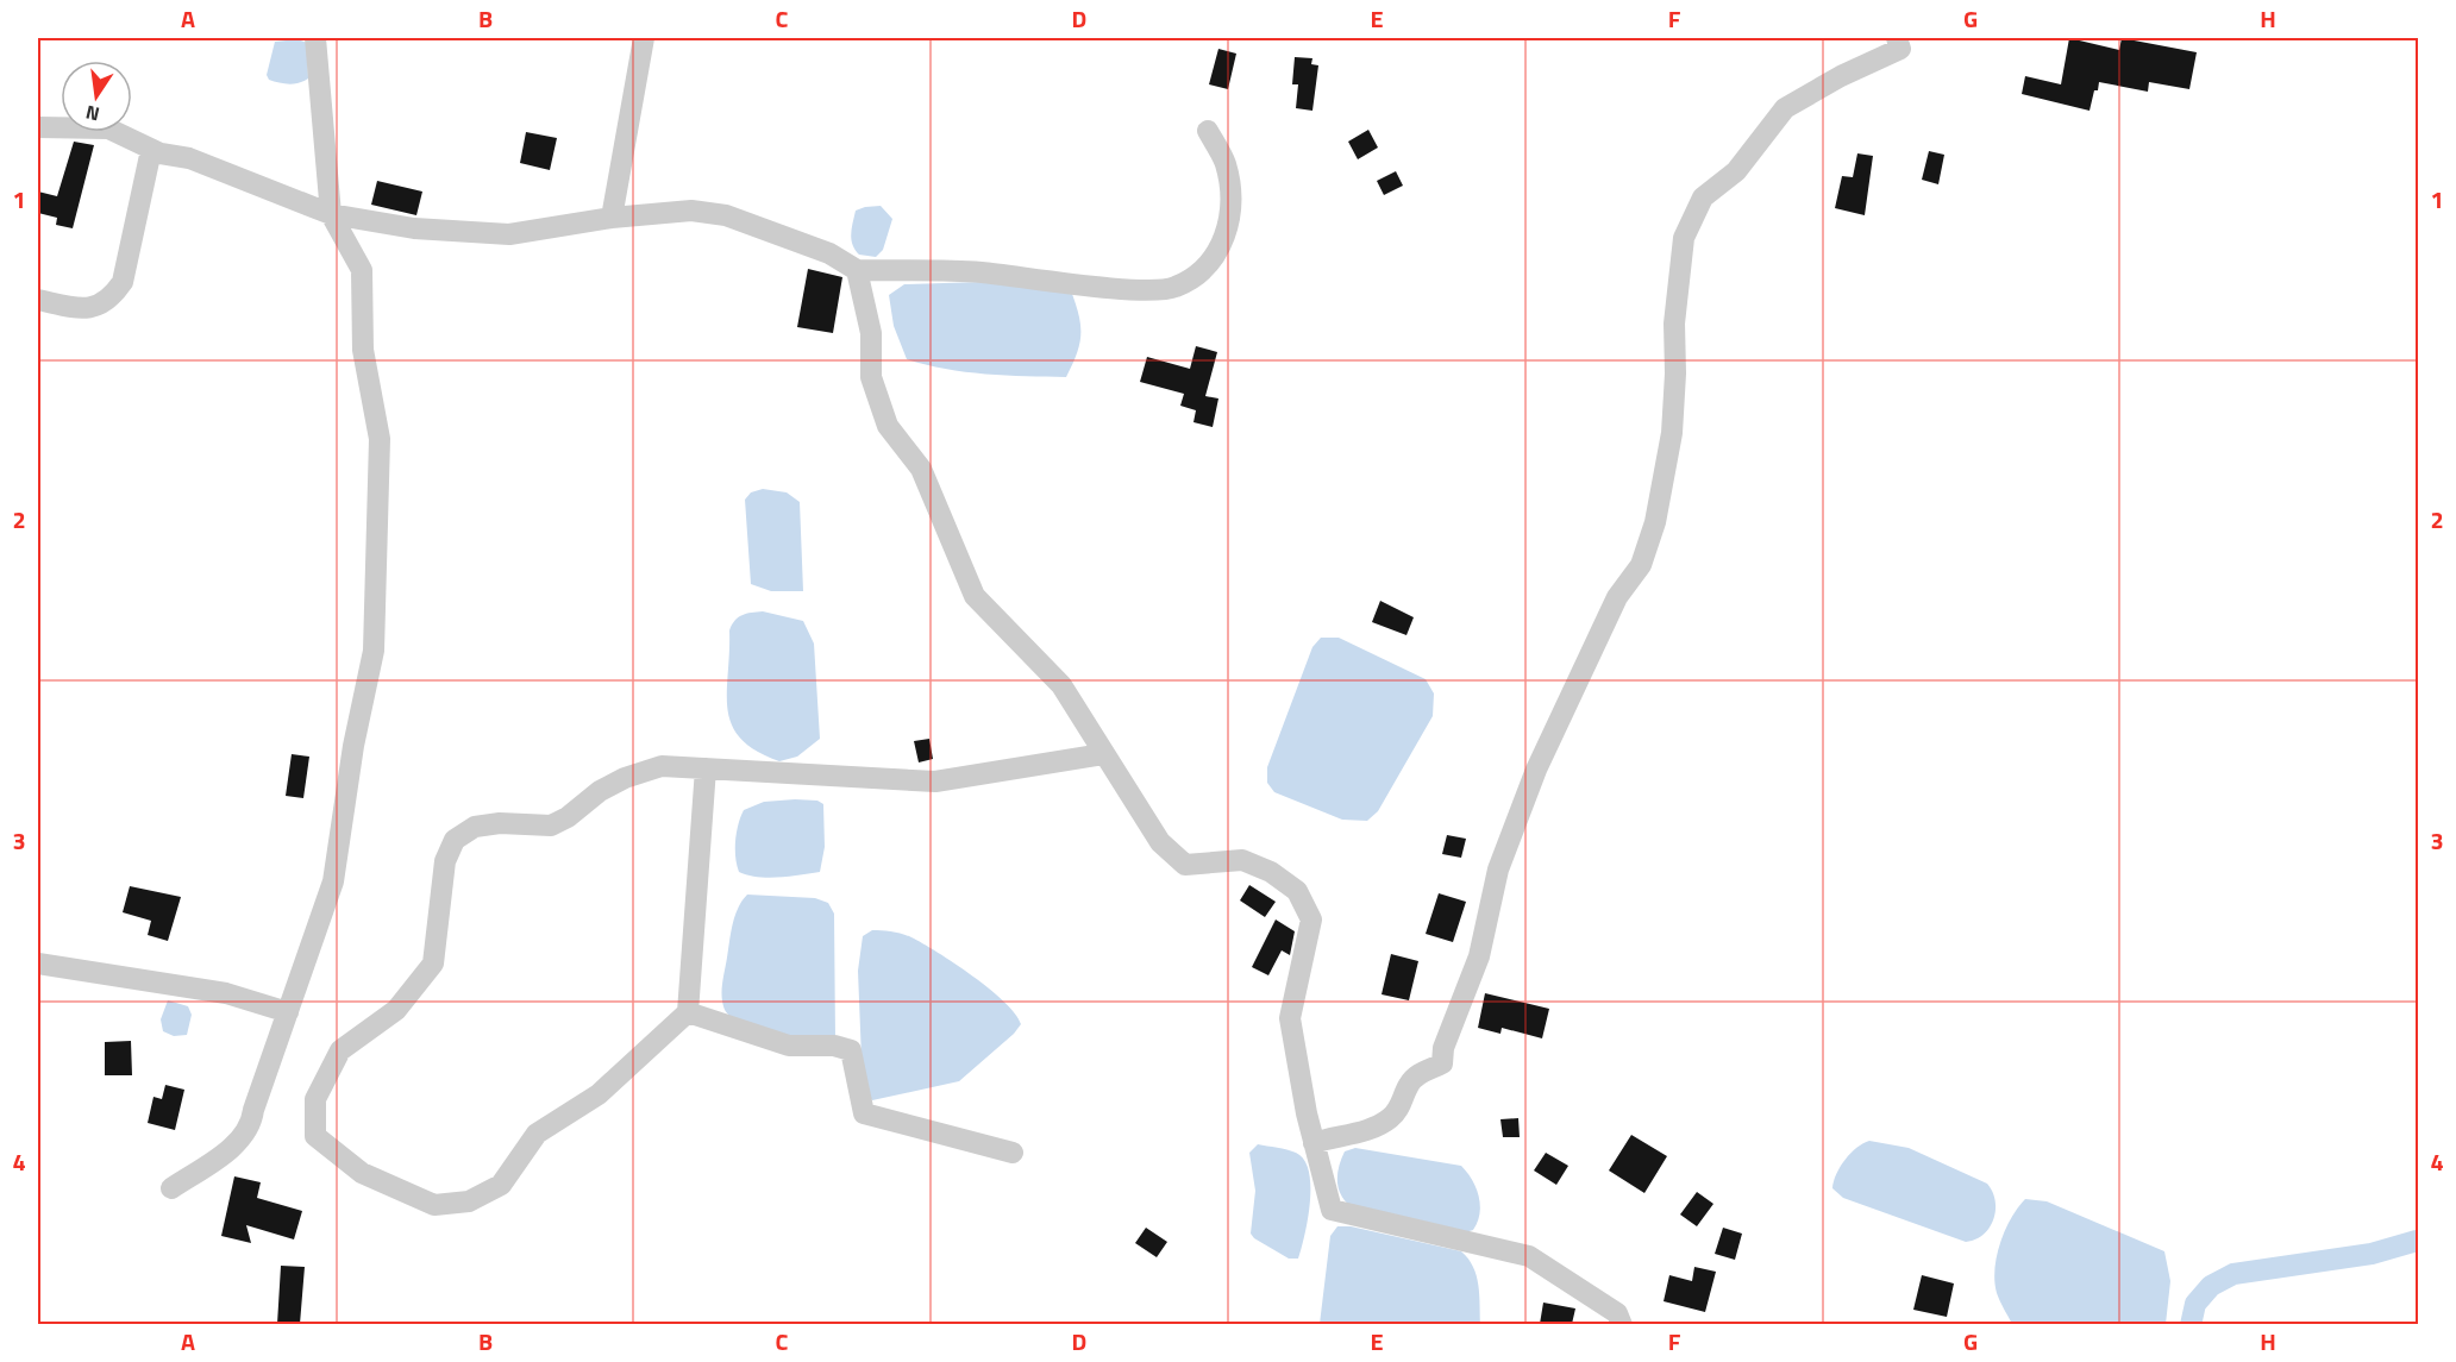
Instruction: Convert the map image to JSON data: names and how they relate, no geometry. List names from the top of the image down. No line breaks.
{"north":"bottom","grid":{"columns":["A","B","C","D","E","F","G","H"],"rows":["1","2","3","4"]}}
